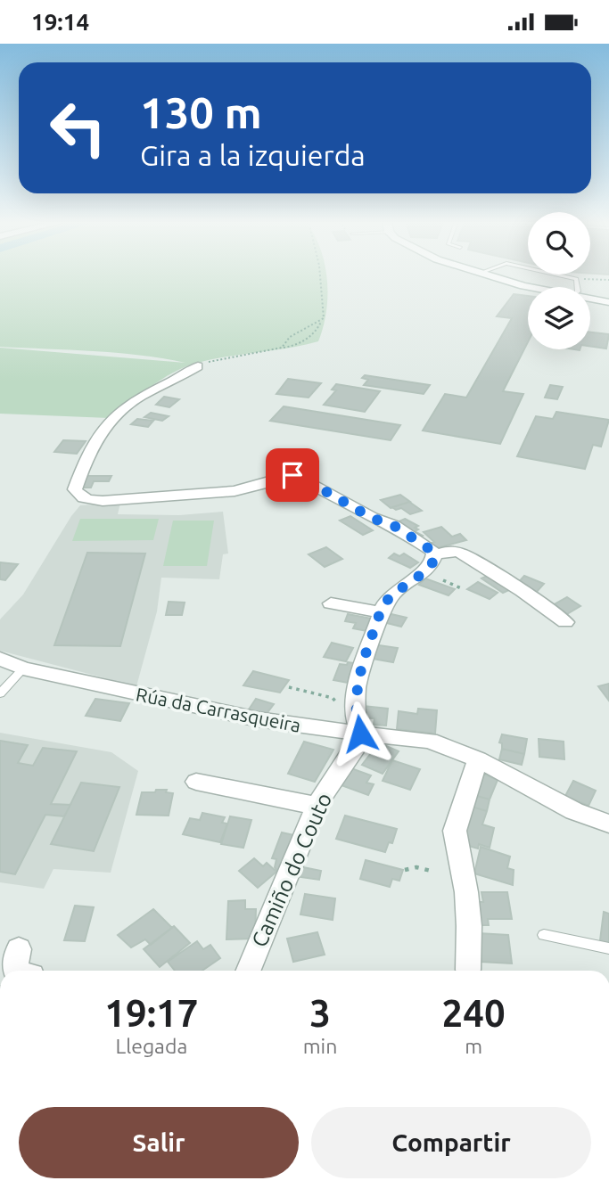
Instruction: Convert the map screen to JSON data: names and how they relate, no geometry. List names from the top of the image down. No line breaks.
{"streets":{"street":["Rúa da Carrasqueira","Camiño do Couto"]},"crossings":[["Rúa da Carrasqueira","Camiño do Couto"]],"page":{"status":"19:14","turn":["130 m","Gira a la izquierda"],"eta":["19:17","Llegada","3","min","240","m"],"buttons":["Salir","Compartir"]}}
